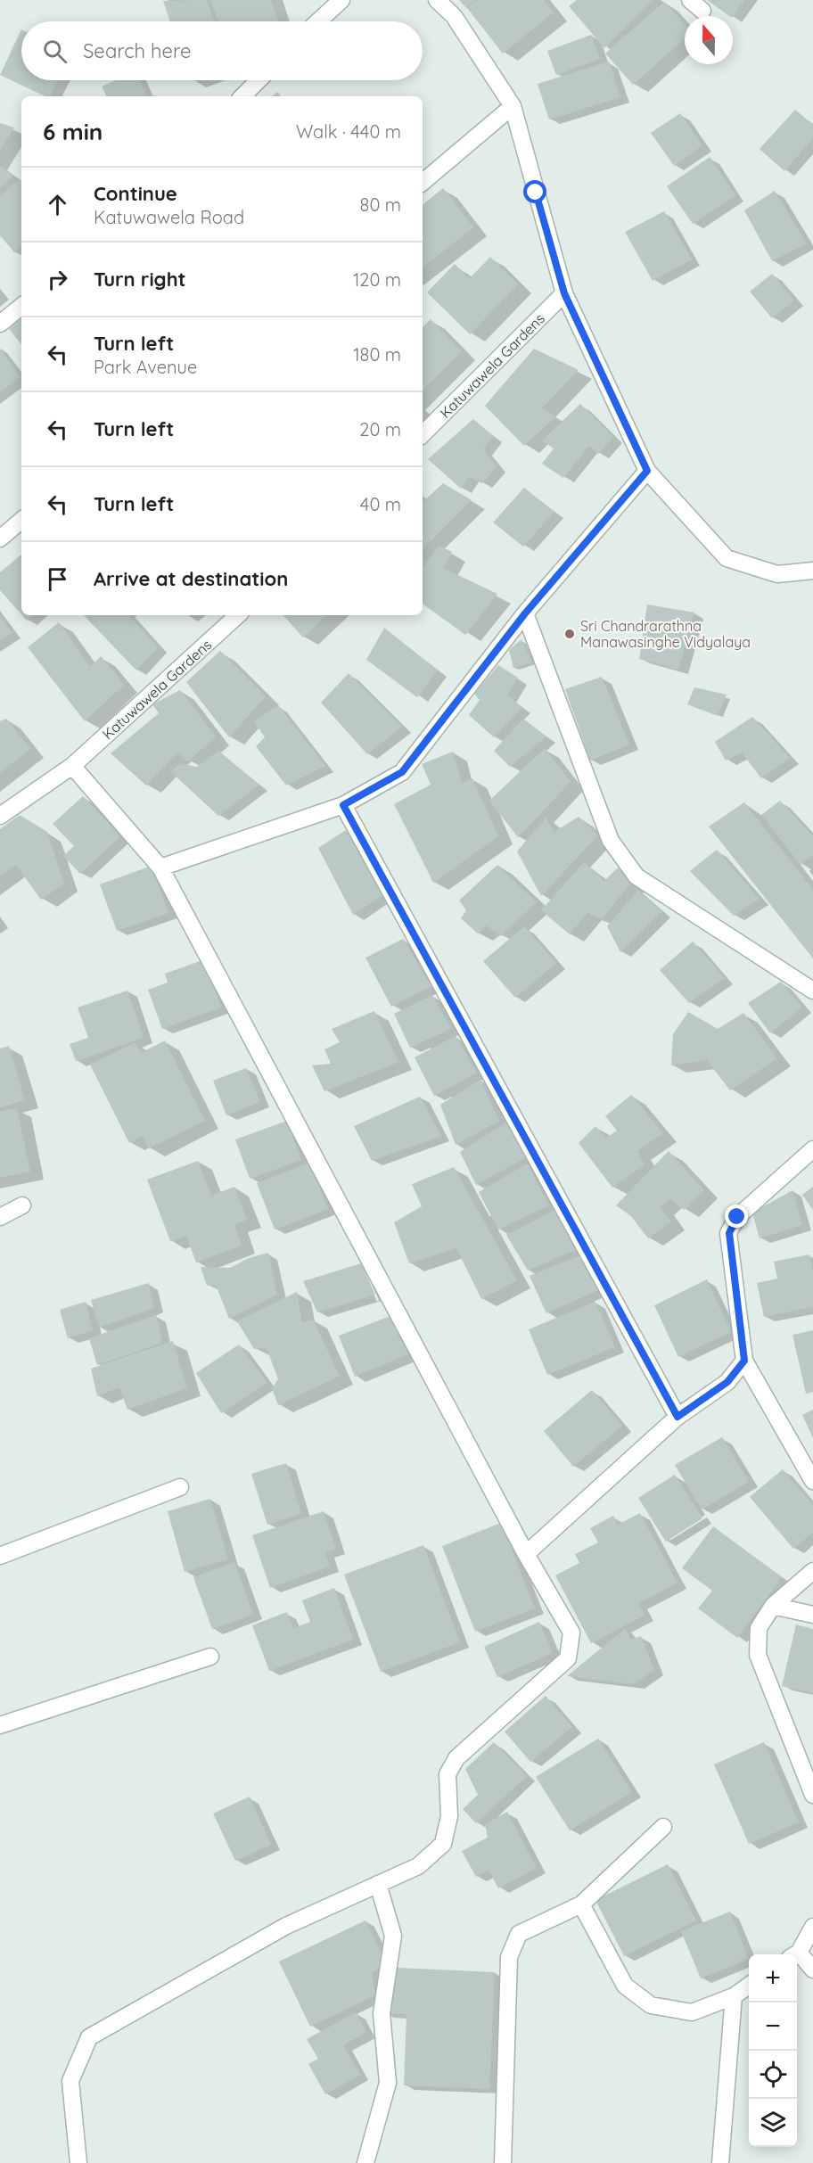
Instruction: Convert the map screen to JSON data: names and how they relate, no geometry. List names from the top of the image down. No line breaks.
{"streets":{"street":["Katuwawela Gardens"]},"places":["Sri Chandrarathna Manawasinghe Vidyalaya"],"north":"top","page":{"search":"Search here","heading":["6 min","Walk · 440 m"],"list":[["Continue","Katuwawela Road","80 m"],["Turn right","120 m"],["Turn left","Park Avenue","180 m"],["Turn left","20 m"],["Turn left","40 m"],"Arrive at destination"],"map_buttons":["+","−"]}}
